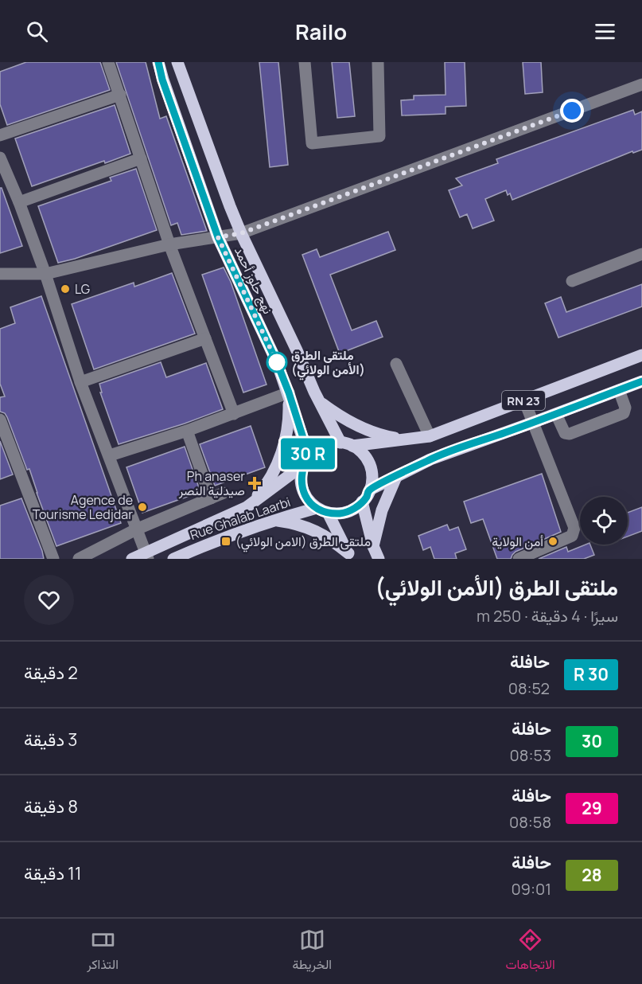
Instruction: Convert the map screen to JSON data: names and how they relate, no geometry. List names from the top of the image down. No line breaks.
{"streets":{"main road":["نهج حلوز أحمد","RN 23","Rue Ghalab Laarbi"]},"crossings":[["نهج حلوز أحمد","RN 23"],["نهج حلوز أحمد","Rue Ghalab Laarbi"],["RN 23","Rue Ghalab Laarbi"]],"places":{"other":["LG","ملتقى الطرق (الأمن الولائي)","Agence de Tourisme Ledjdar","أمن الولاية"],"health":["Ph anaser صيدلية النصر"],"transit":["ملتقى الطرق (الامن الولائي)"]},"page":{"header":"Railo","on_map":"30 R","heading":["ملتقى الطرق (الأمن الولائي)","سيرًا · 4 دقيقة · 250 m"],"list":[{"mark":"30 R","name":"حافلة","note":"08:52","value":"2 دقيقة"},{"mark":"30","name":"حافلة","note":"08:53","value":"3 دقيقة"},{"mark":"29","name":"حافلة","note":"08:58","value":"8 دقيقة"},{"mark":"28","name":"حافلة","note":"09:01","value":"11 دقيقة"}],"tabs":["الاتجاهات","الخريطة","التذاكر"]}}
